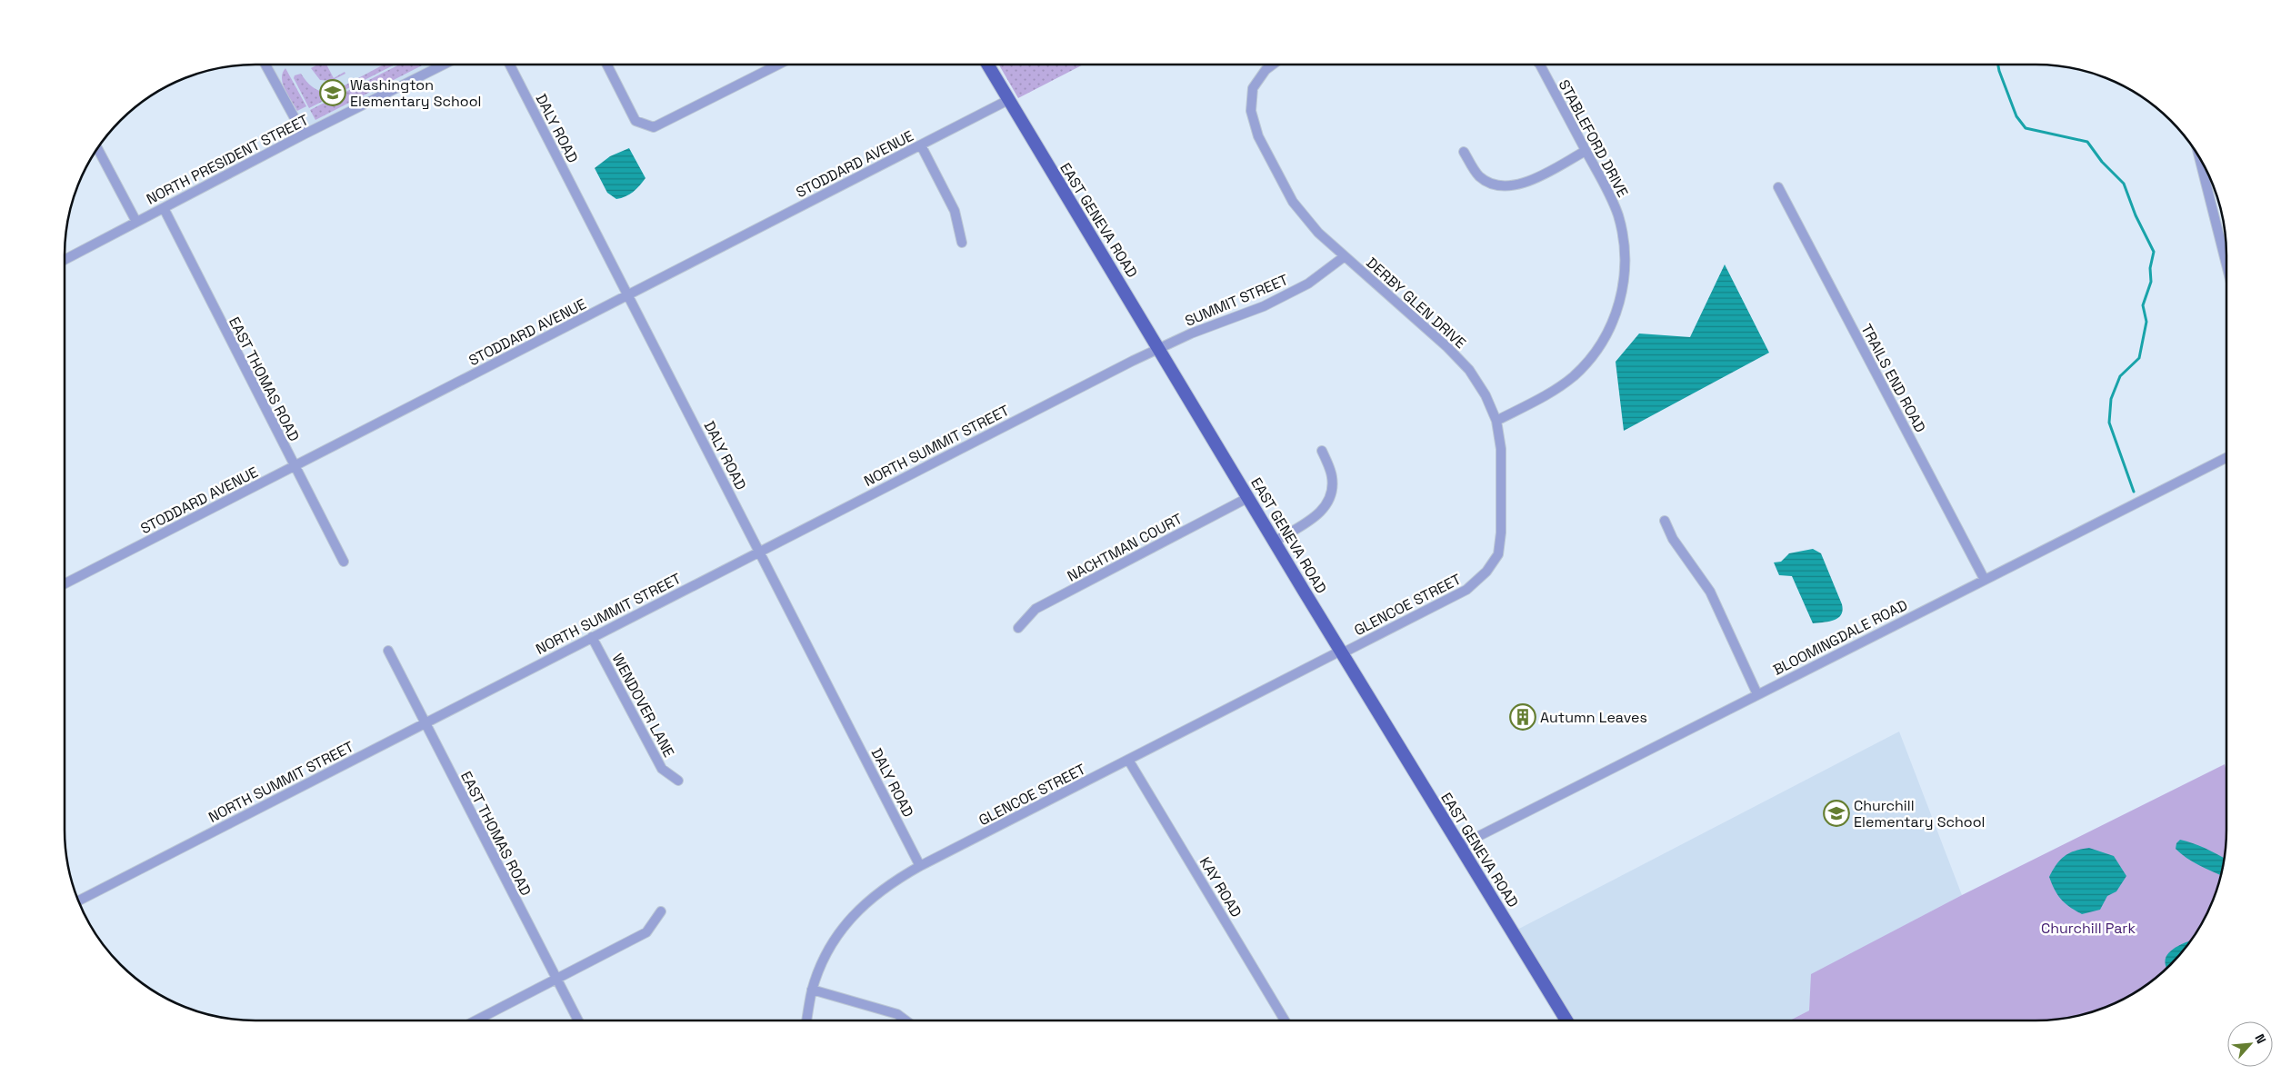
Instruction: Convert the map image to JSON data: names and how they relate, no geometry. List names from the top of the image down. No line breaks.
{"streets":{"main road":["EAST GENEVA ROAD"],"street":["DALY ROAD","STABLEFORD DRIVE","NORTH PRESIDENT STREET","STODDARD AVENUE","SUMMIT STREET","DERBY GLEN DRIVE","TRAILS END ROAD","EAST THOMAS ROAD","NORTH SUMMIT STREET","NACHTMAN COURT","GLENCOE STREET","BLOOMINGDALE ROAD","WENDOVER LANE","KAY ROAD"]},"crossings":[["DALY ROAD","STODDARD AVENUE"],["DALY ROAD","NORTH SUMMIT STREET"],["DALY ROAD","GLENCOE STREET"],["STABLEFORD DRIVE","DERBY GLEN DRIVE"],["NORTH PRESIDENT STREET","EAST THOMAS ROAD"],["STODDARD AVENUE","EAST GENEVA ROAD"],["STODDARD AVENUE","EAST THOMAS ROAD"],["EAST GENEVA ROAD","SUMMIT STREET"],["EAST GENEVA ROAD","NORTH SUMMIT STREET"],["EAST GENEVA ROAD","NACHTMAN COURT"],["EAST GENEVA ROAD","GLENCOE STREET"],["EAST GENEVA ROAD","BLOOMINGDALE ROAD"],["SUMMIT STREET","DERBY GLEN DRIVE"],["SUMMIT STREET","NORTH SUMMIT STREET"],["DERBY GLEN DRIVE","GLENCOE STREET"],["TRAILS END ROAD","BLOOMINGDALE ROAD"],["EAST THOMAS ROAD","NORTH SUMMIT STREET"],["NORTH SUMMIT STREET","WENDOVER LANE"],["GLENCOE STREET","KAY ROAD"]],"parks":["Churchill Park"],"places":{"school or university":["Washington Elementary School","Churchill Elementary School"],"building":["Autumn Leaves"]},"north":"top right"}
